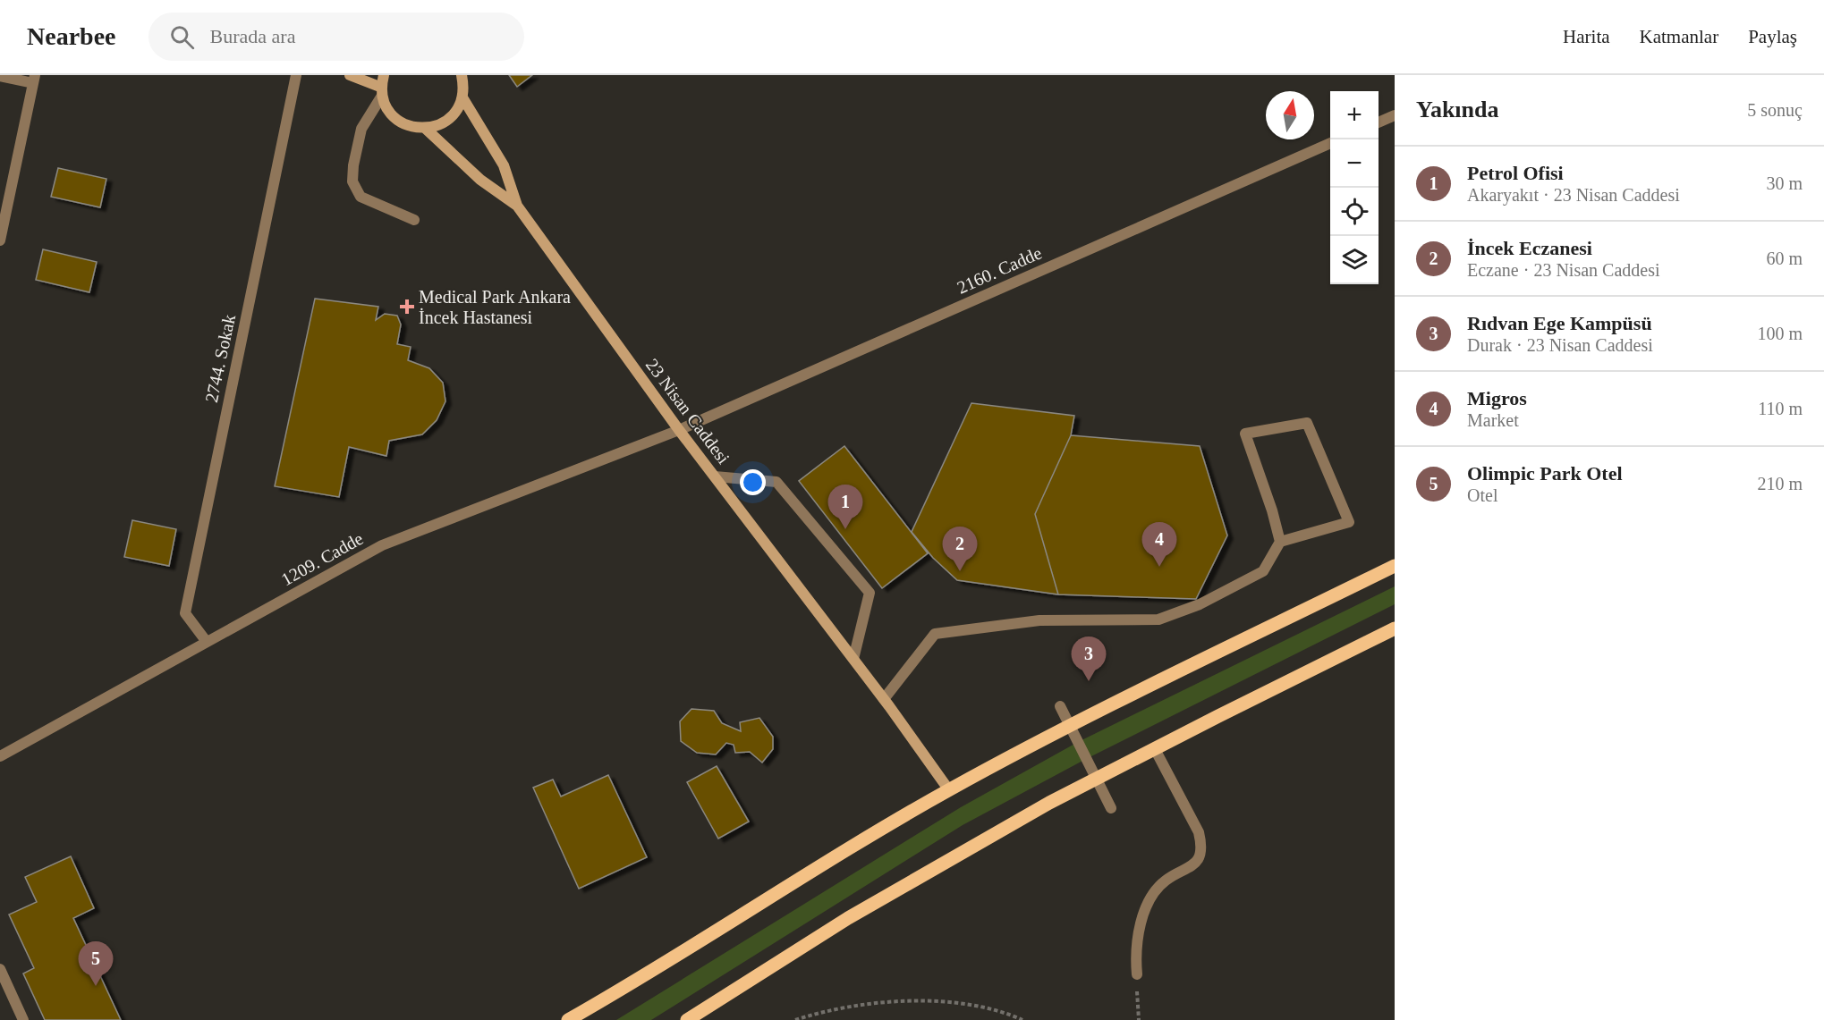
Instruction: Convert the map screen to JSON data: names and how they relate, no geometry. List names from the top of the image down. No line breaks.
{"streets":{"main road":["23 Nisan Caddesi"],"street":["2160. Cadde","2744. Sokak","1209. Cadde"]},"crossings":[["2160. Cadde","23 Nisan Caddesi"],["2160. Cadde","1209. Cadde"],["2744. Sokak","1209. Cadde"],["23 Nisan Caddesi","1209. Cadde"]],"places":{"health":["Medical Park Ankara İncek Hastanesi"]},"north":"top","page":{"header":"Nearbee","search":"Burada ara","nav":["Harita","Katmanlar","Paylaş"],"heading":["Yakında","5 sonuç"],"map_buttons":["+","−"],"list":[{"mark":"1","name":"Petrol Ofisi","note":"Akaryakıt · 23 Nisan Caddesi","value":"30 m"},{"mark":"2","name":"İncek Eczanesi","note":"Eczane · 23 Nisan Caddesi","value":"60 m"},{"mark":"3","name":"Rıdvan Ege Kampüsü","note":"Durak · 23 Nisan Caddesi","value":"100 m"},{"mark":"4","name":"Migros","note":"Market","value":"110 m"},{"mark":"5","name":"Olimpic Park Otel","note":"Otel","value":"210 m"}],"pins":["1","4","2","3","5"]}}
